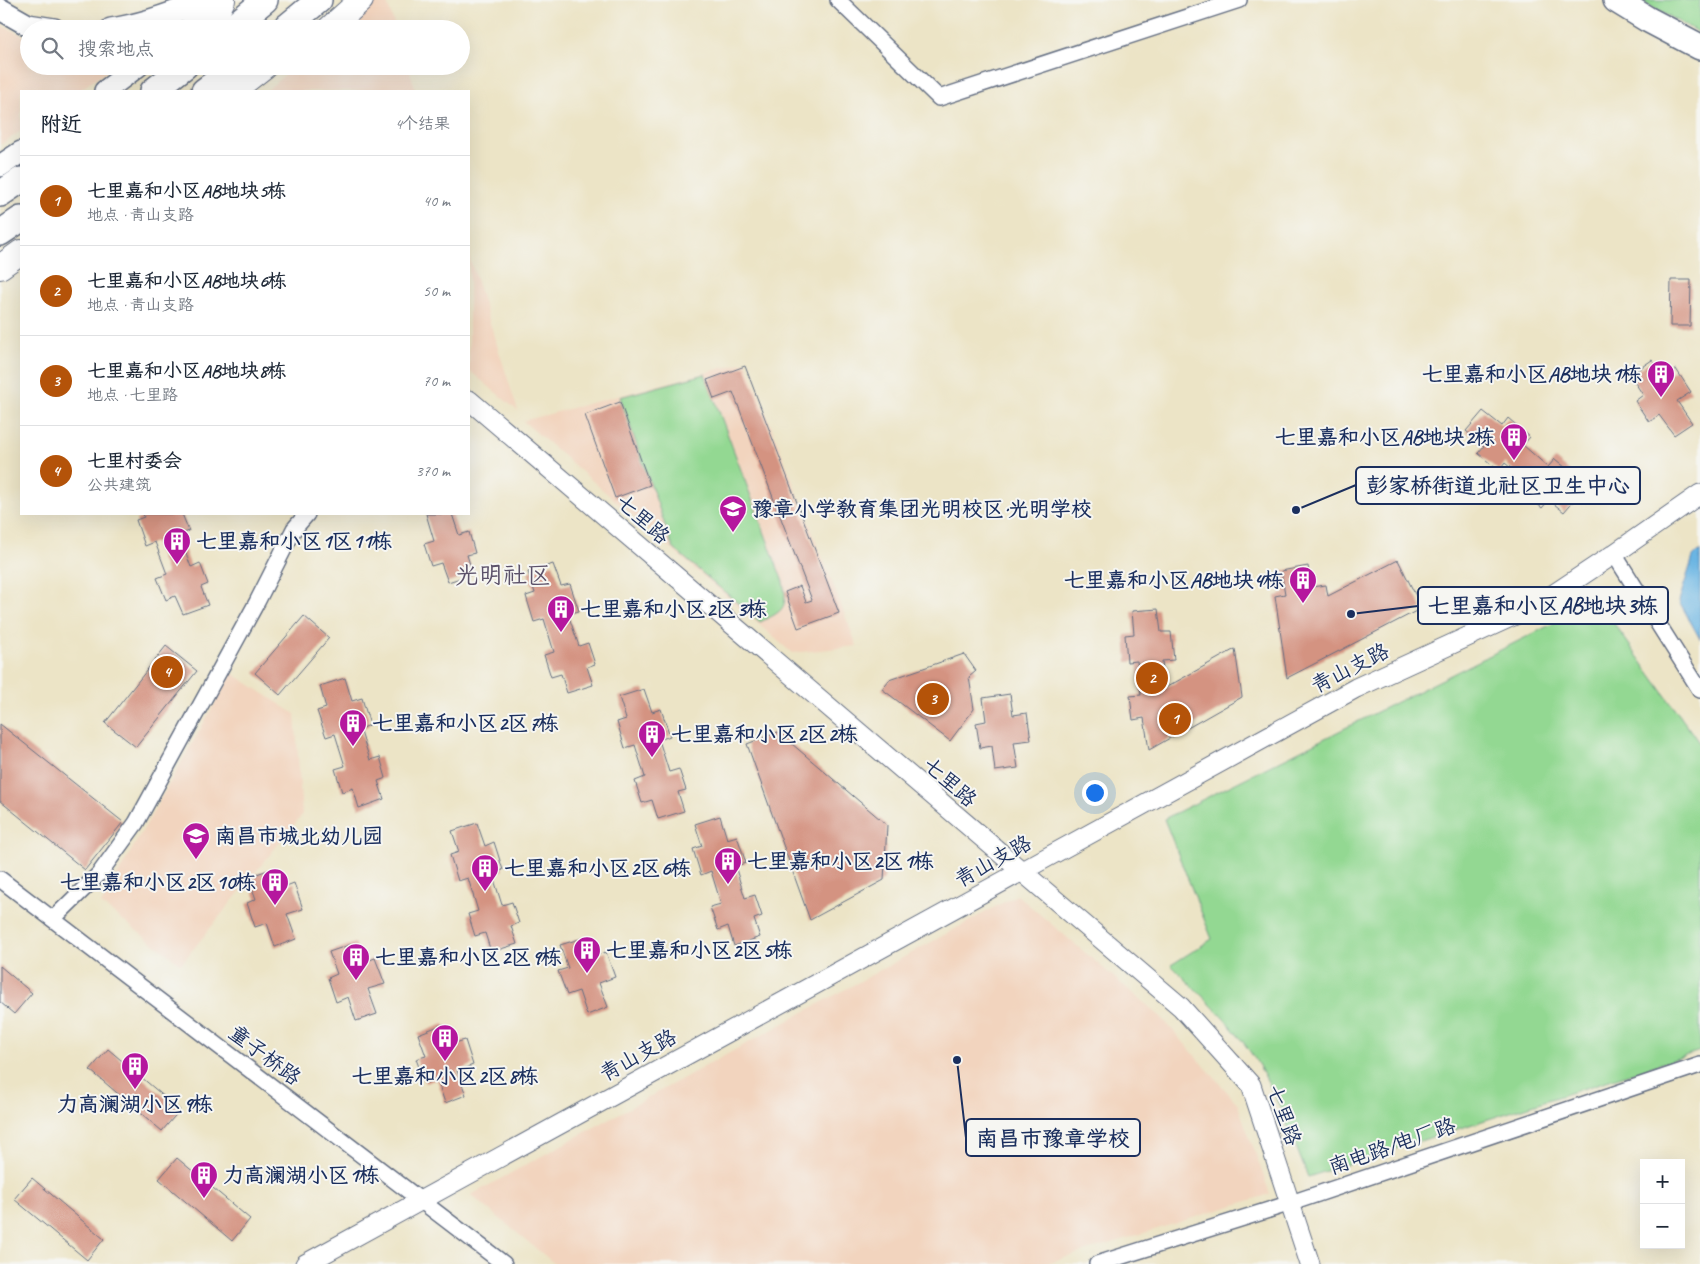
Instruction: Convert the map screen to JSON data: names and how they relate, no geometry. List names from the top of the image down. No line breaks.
{"streets":{"street":["七里路","青山支路","童子桥路","南电路/电厂路"]},"crossings":[["七里路","青山支路"],["七里路","南电路/电厂路"],["青山支路","童子桥路"]],"districts":["光明社区"],"places":{"building":["七里嘉和小区AB地块1栋","七里嘉和小区AB地块2栋","七里嘉和小区1区11栋","七里嘉和小区AB地块4栋","七里嘉和小区2区3栋","七里嘉和小区2区7栋","七里嘉和小区2区2栋","七里嘉和小区2区1栋","七里嘉和小区2区6栋","七里嘉和小区2区10栋","七里嘉和小区2区5栋","七里嘉和小区2区9栋","七里嘉和小区2区8栋","力高澜湖小区9栋","力高澜湖小区1栋"],"other":["彭家桥街道北社区卫生中心","七里嘉和小区AB地块3栋","南昌市豫章学校"],"school or university":["豫章小学教育集团光明校区·光明学校","南昌市城北幼儿园"]},"page":{"search":"搜索地点","heading":["附近","4个结果"],"list":[{"mark":"1","name":"七里嘉和小区AB地块5栋","note":"地点 · 青山支路","value":"40 m"},{"mark":"2","name":"七里嘉和小区AB地块6栋","note":"地点 · 青山支路","value":"50 m"},{"mark":"3","name":"七里嘉和小区AB地块8栋","note":"地点 · 七里路","value":"70 m"},{"mark":"4","name":"七里村委会","note":"公共建筑","value":"370 m"}],"pins":["4","2","3","1"],"map_buttons":["+","−"]}}
